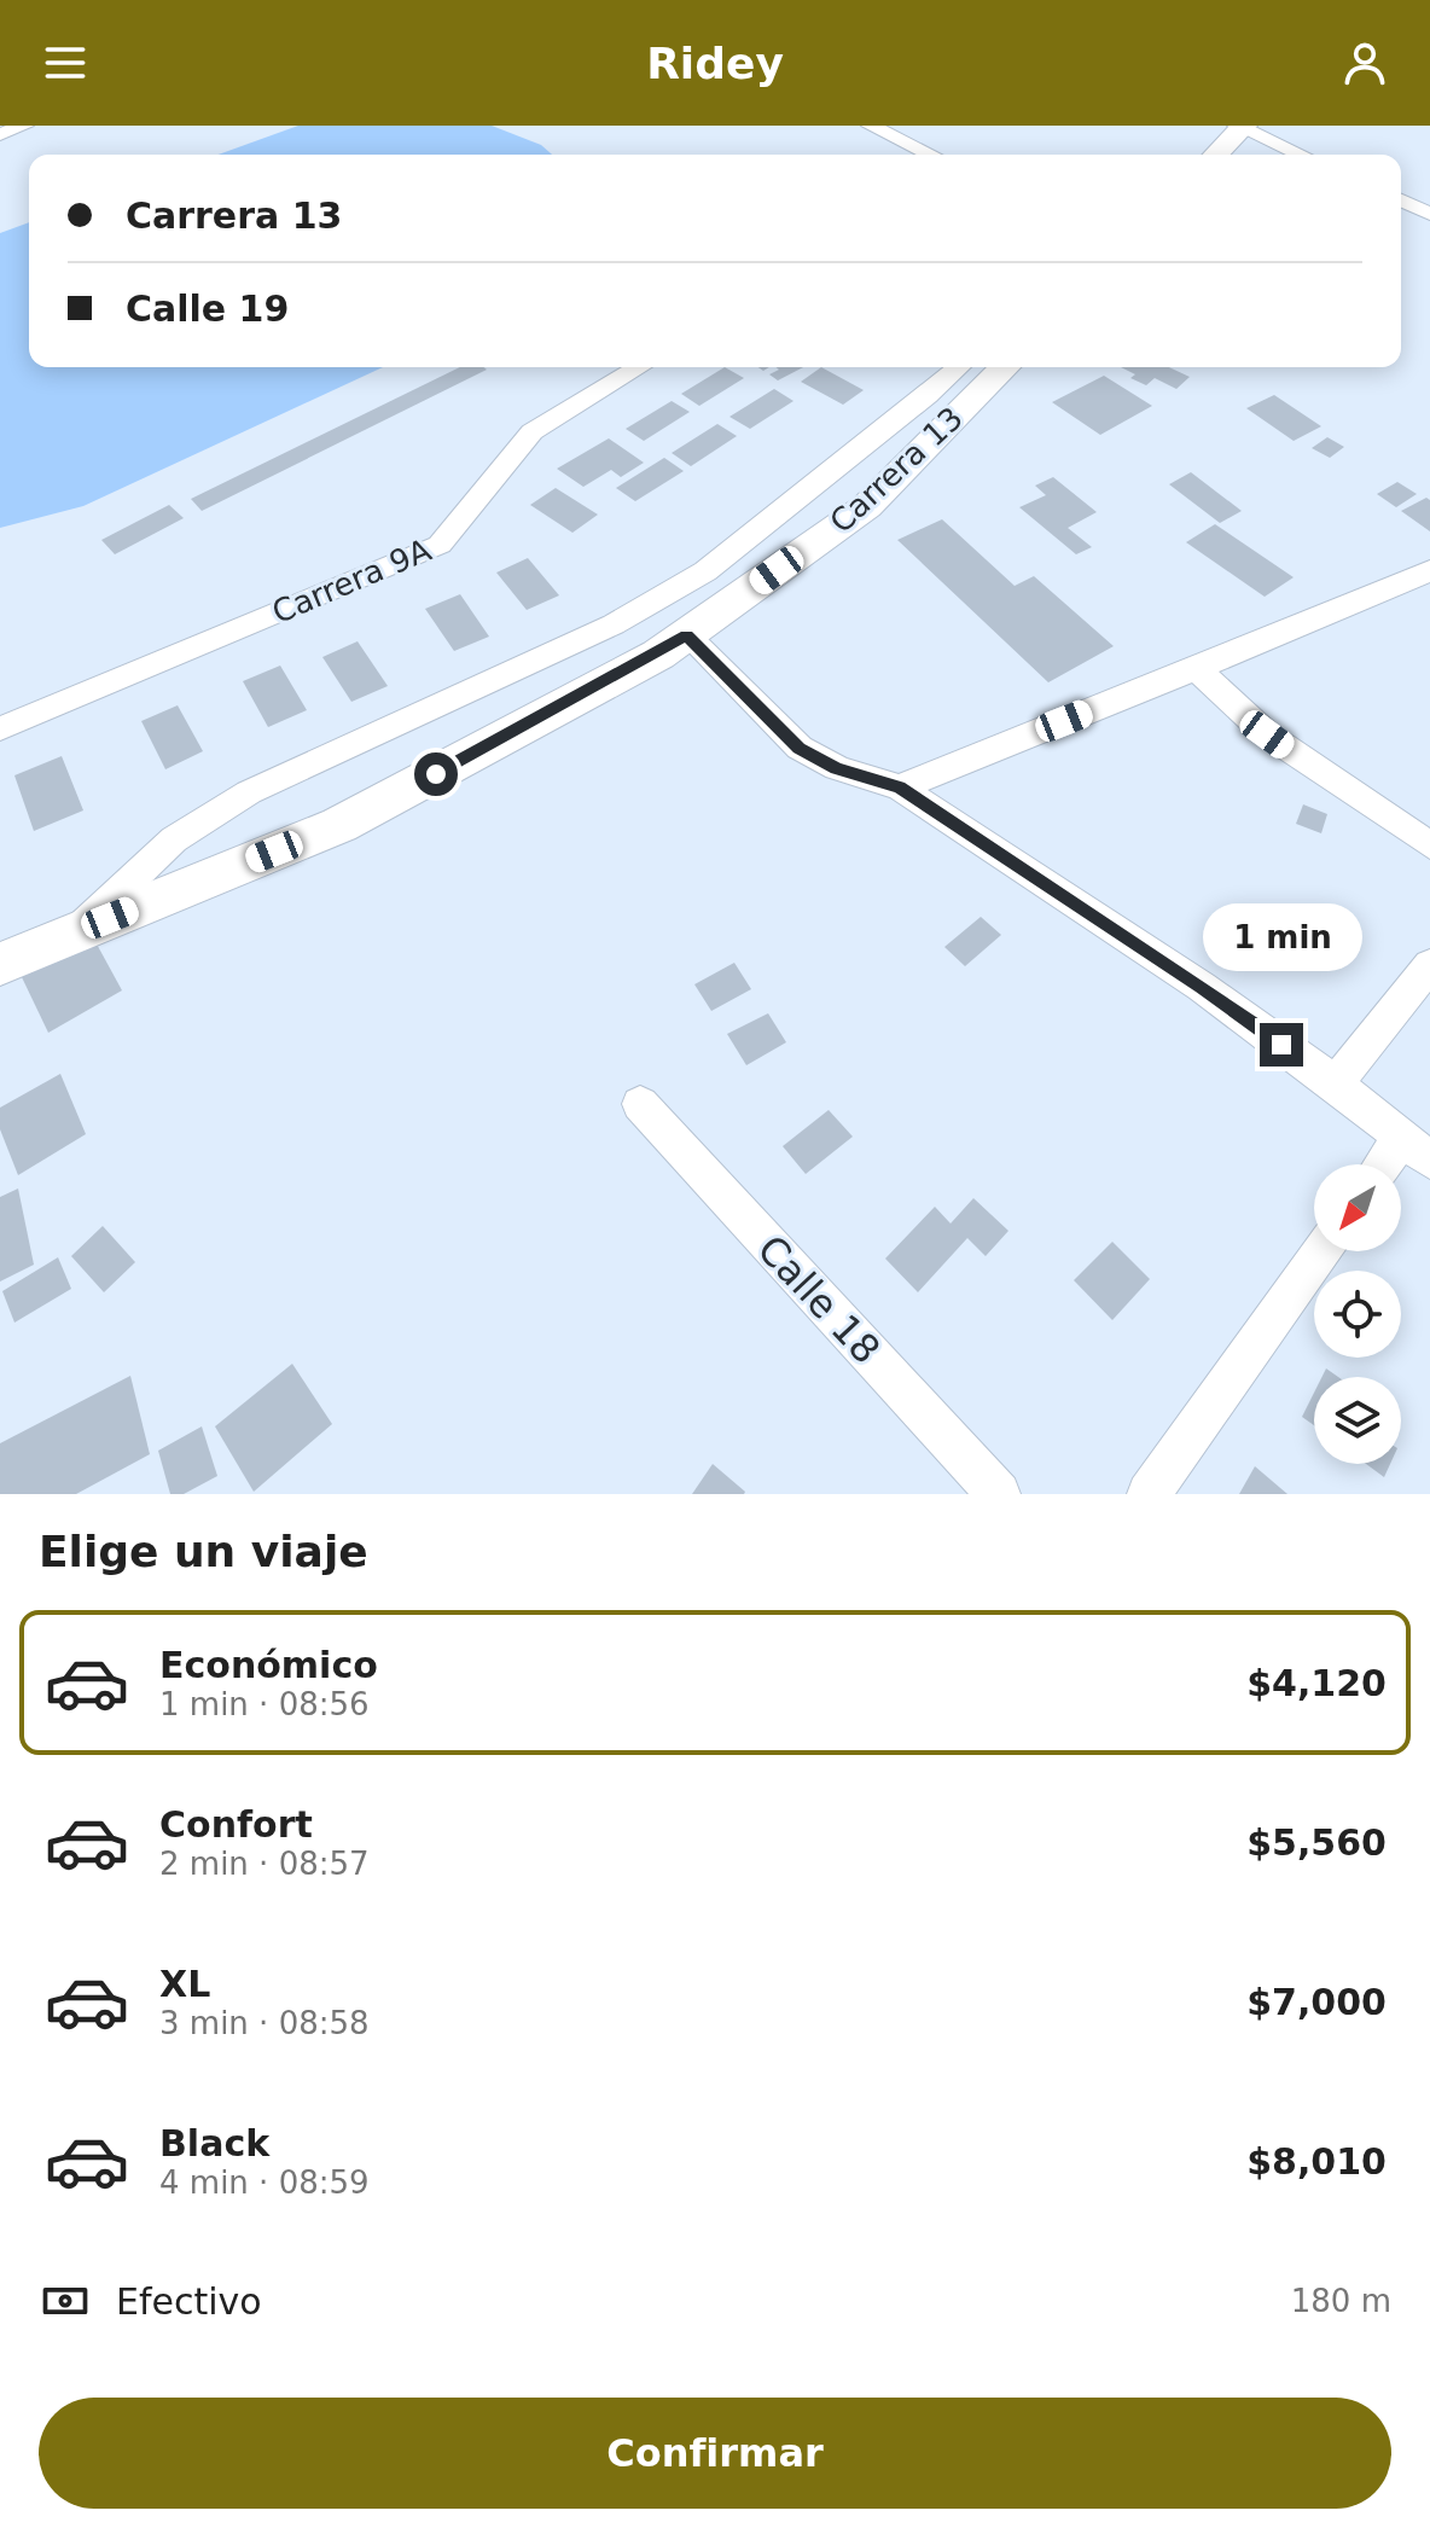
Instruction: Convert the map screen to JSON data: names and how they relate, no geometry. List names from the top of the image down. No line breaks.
{"streets":{"street":["Carrera 13","Carrera 9A","Calle 18"]},"north":"bottom left","page":{"header":"Ridey","banner":["Carrera 13","Calle 19"],"bubble":"1 min","heading":"Elige un viaje","list":[{"name":"Económico","note":"1 min · 08:56","value":"$4,120"},{"name":"Confort","note":"2 min · 08:57","value":"$5,560"},{"name":"XL","note":"3 min · 08:58","value":"$7,000"},{"name":"Black","note":"4 min · 08:59","value":"$8,010"}],"pay":["Efectivo","180 m"],"buttons":"Confirmar"}}
